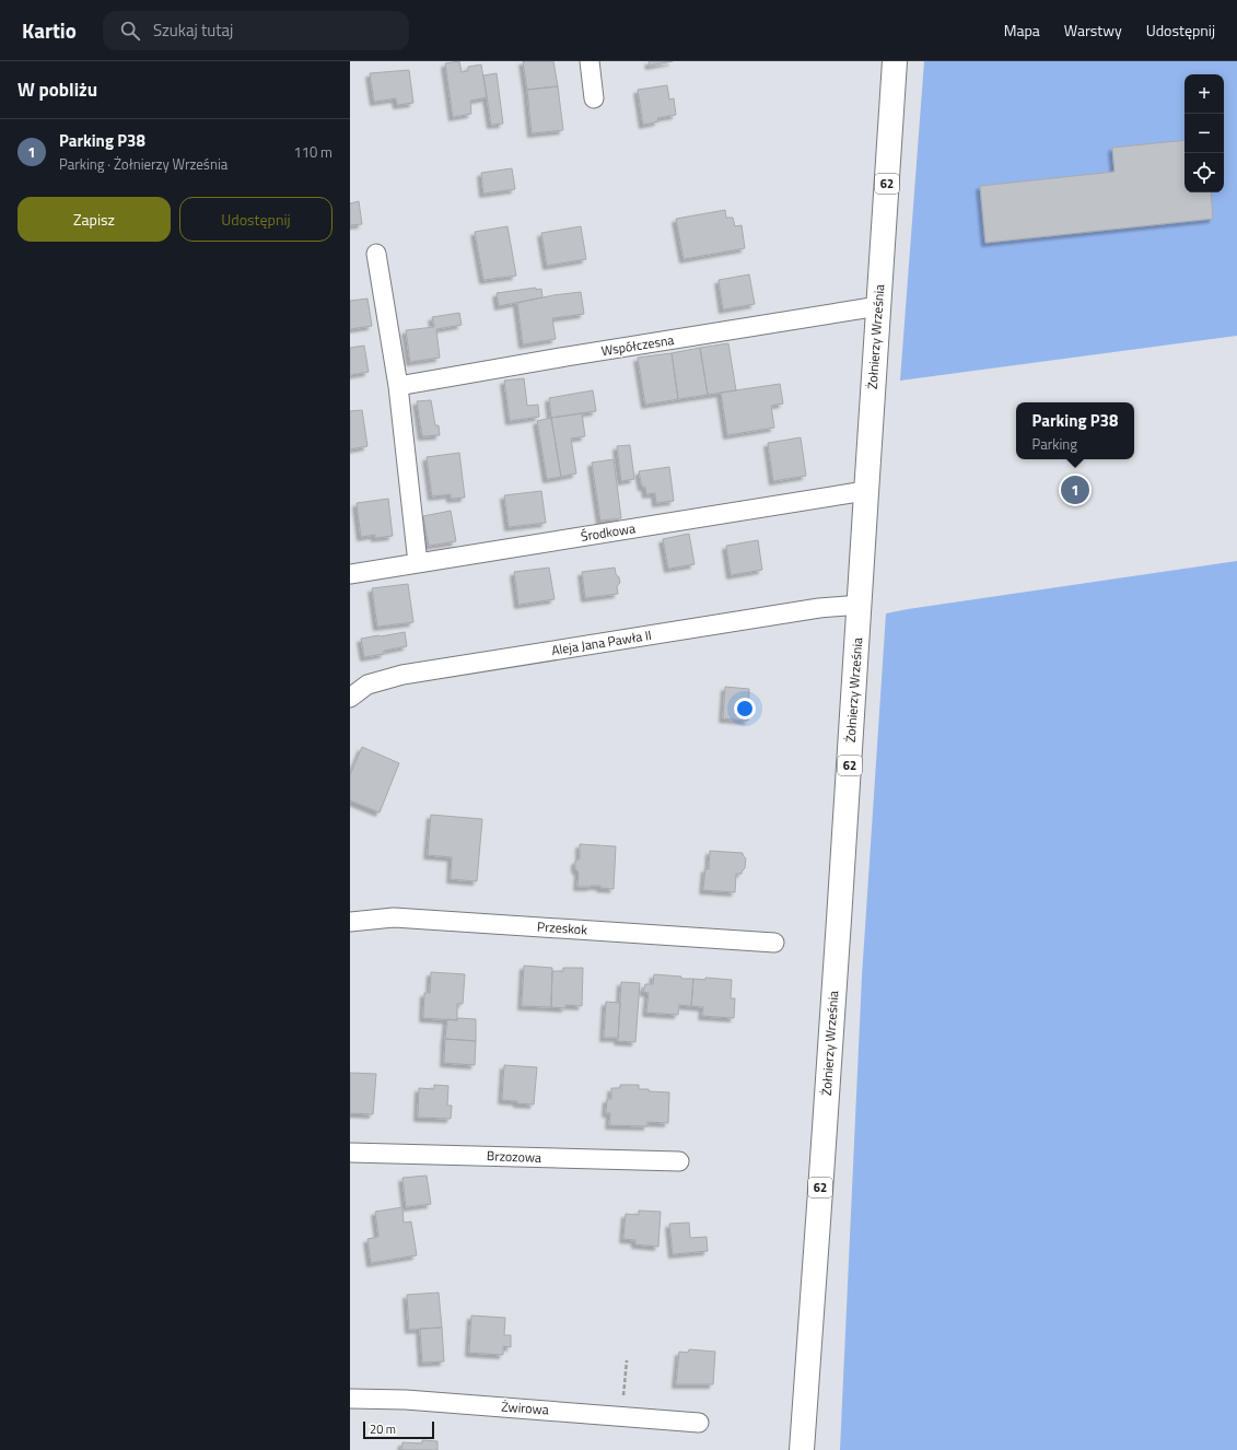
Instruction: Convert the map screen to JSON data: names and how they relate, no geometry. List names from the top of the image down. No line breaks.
{"streets":{"main road":["62","Żołnierzy Września"],"street":["Współczesna","Środkowa","Aleja Jana Pawła II","Przeskok","Brzozowa","Żwirowa"]},"crossings":[["Żołnierzy Września","Współczesna"],["Żołnierzy Września","Środkowa"],["Żołnierzy Września","Aleja Jana Pawła II"]],"scale_bar":"20 m","page":{"header":"Kartio","search":"Szukaj tutaj","nav":["Mapa","Warstwy","Udostępnij"],"heading":"W pobliżu","map_buttons":["+","−"],"list":[{"mark":"1","name":"Parking P38","note":"Parking · Żołnierzy Września","value":"110 m"}],"buttons":["Zapisz","Udostępnij"],"popup":["Parking P38","Parking"],"pins":"1","scale":"20 m"}}
